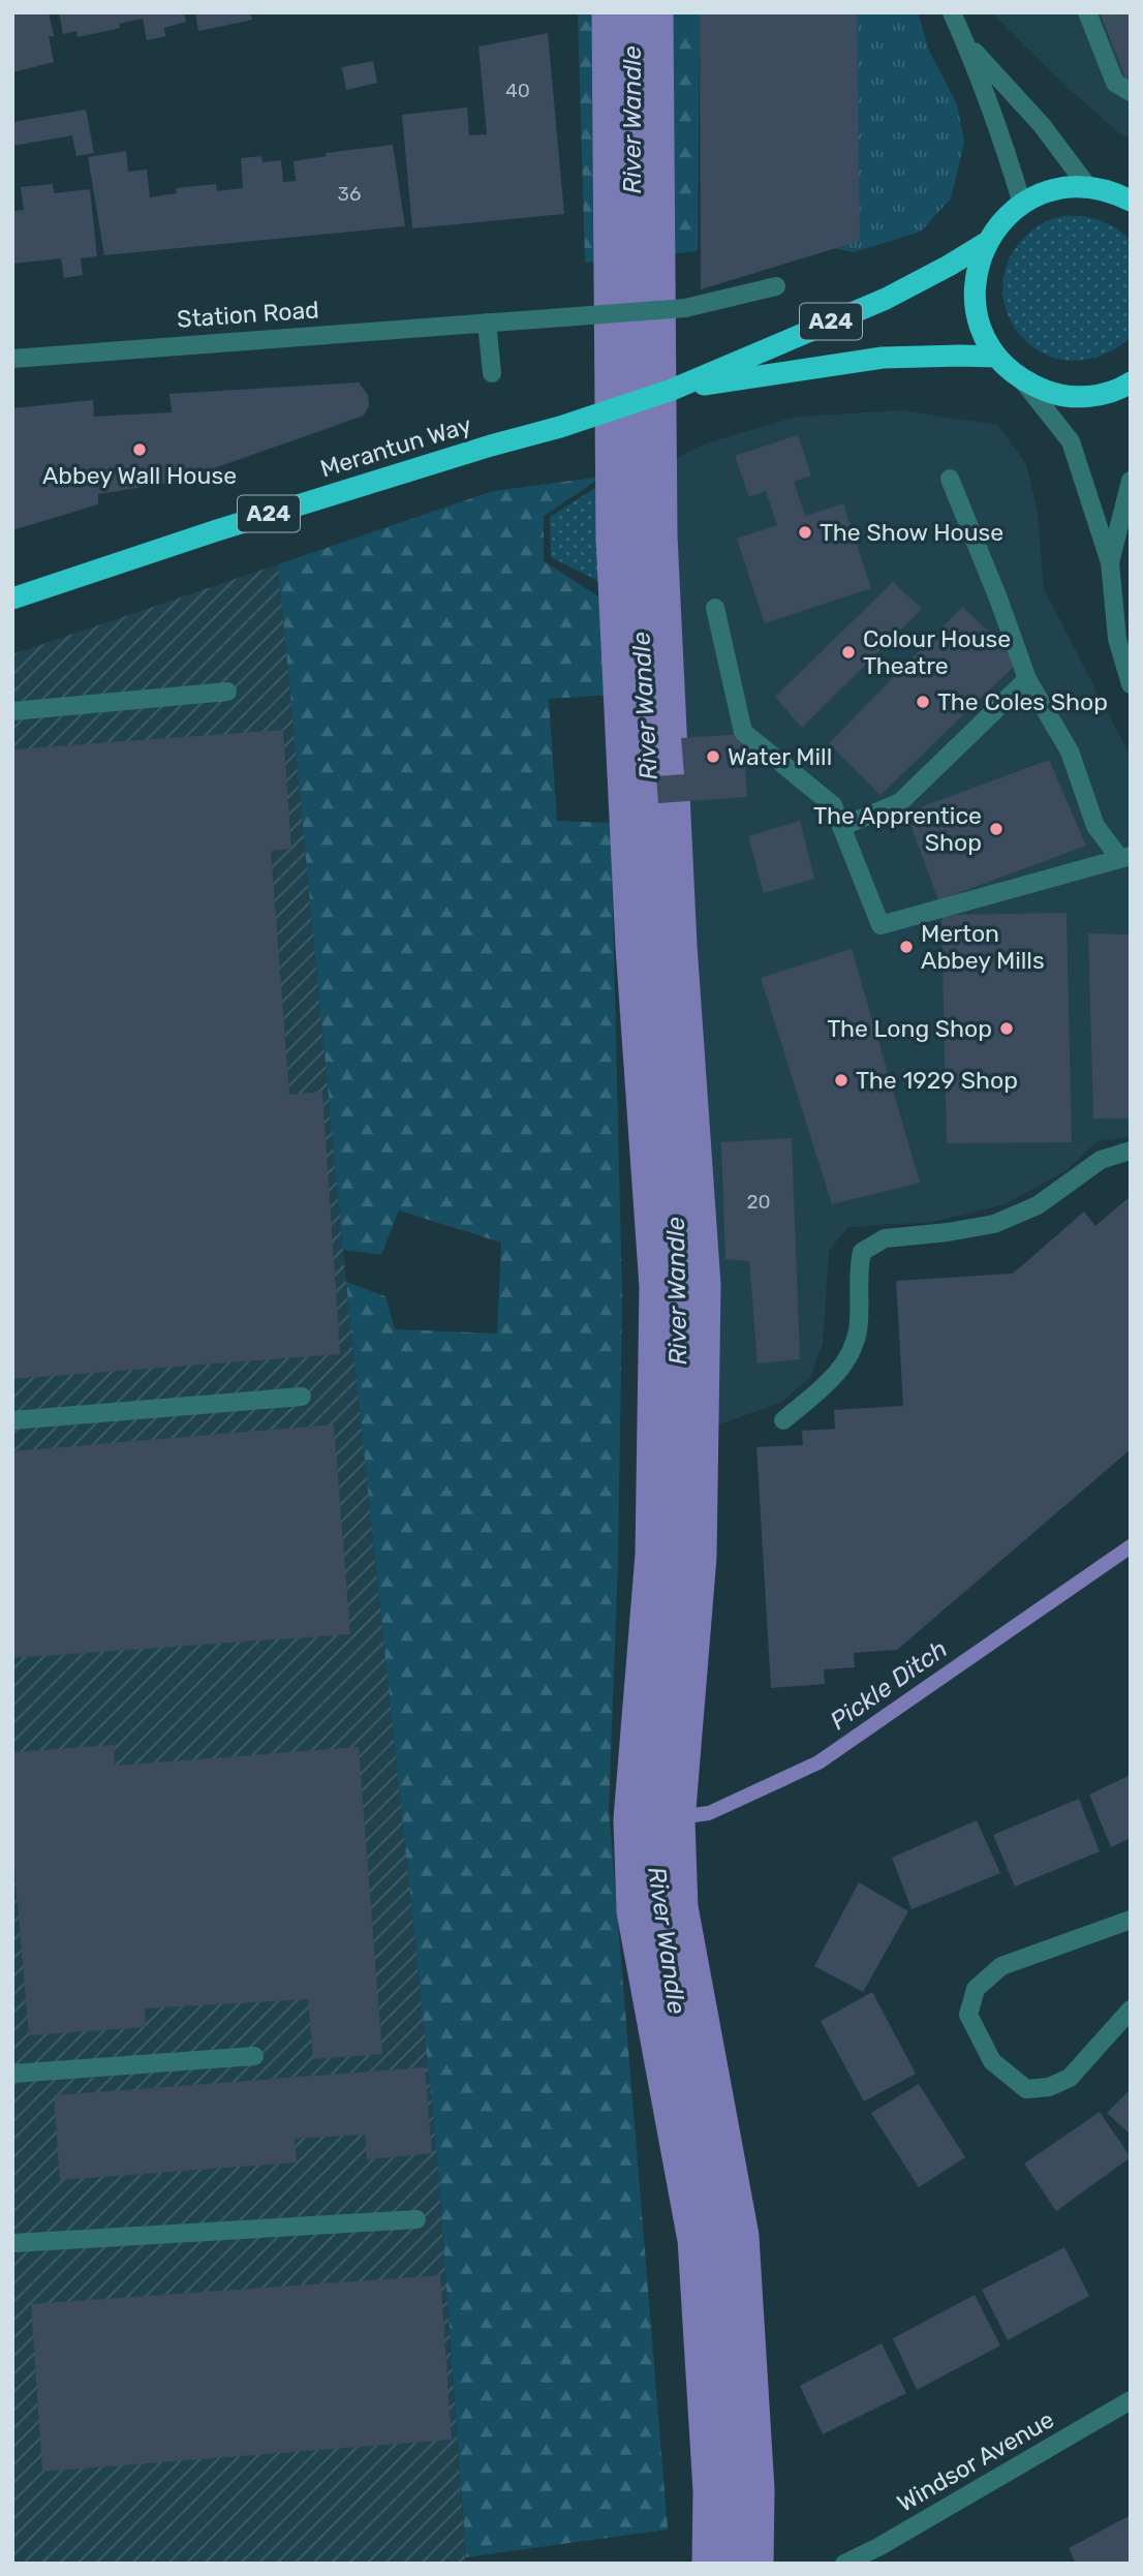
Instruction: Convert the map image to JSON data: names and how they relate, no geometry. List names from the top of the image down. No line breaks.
{"streets":{"highway":["A24","Merantun Way"],"street":["Station Road","Windsor Avenue"]},"crossings":[["A24","Merantun Way"]],"water":["River Wandle","Pickle Ditch"],"places":["Abbey Wall House","The Show House","Colour House Theatre","The Coles Shop","Water Mill","The Apprentice Shop","Merton Abbey Mills","The Long Shop","The 1929 Shop"],"house_numbers":["40","36","20"]}
